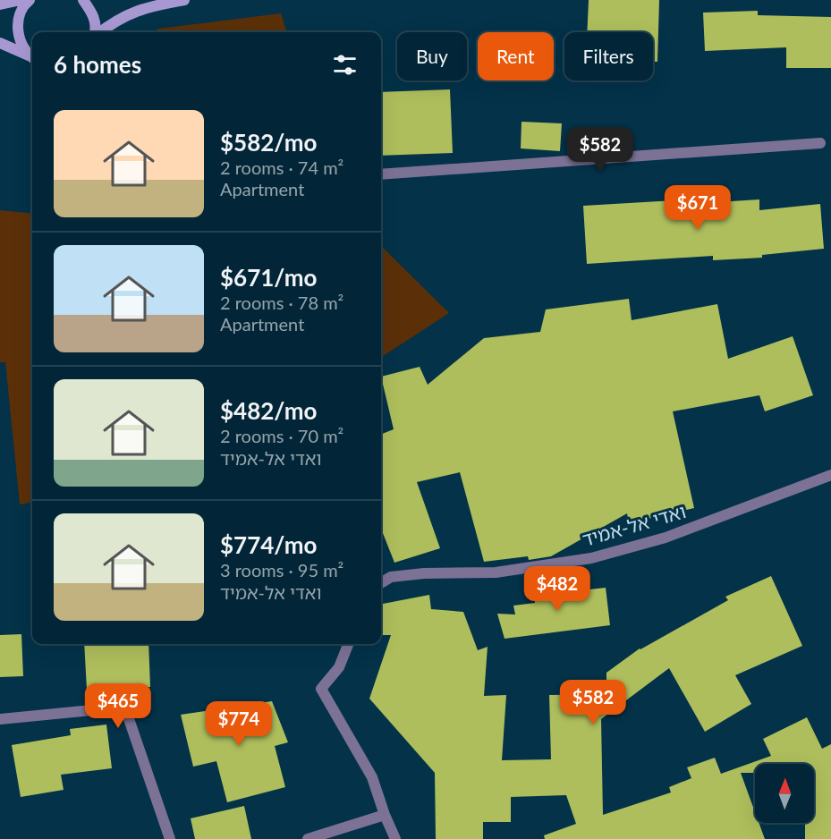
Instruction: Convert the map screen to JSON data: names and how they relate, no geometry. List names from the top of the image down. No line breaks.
{"streets":{"street":["ואדי אל-אמיד"]},"north":"top","page":{"chip":["Buy","Rent","Filters"],"heading":"6 homes","list":[{"name":"$582/mo","note":"2 rooms · 74 m² · Apartment"},{"name":"$671/mo","note":"2 rooms · 78 m² · Apartment"},{"name":"$482/mo","note":"2 rooms · 70 m² · ואדי אל-אמיד"},{"name":"$774/mo","note":"3 rooms · 95 m² · ואדי אל-אמיד"}],"price":["$582","$671","$482","$582","$465","$774"]}}
